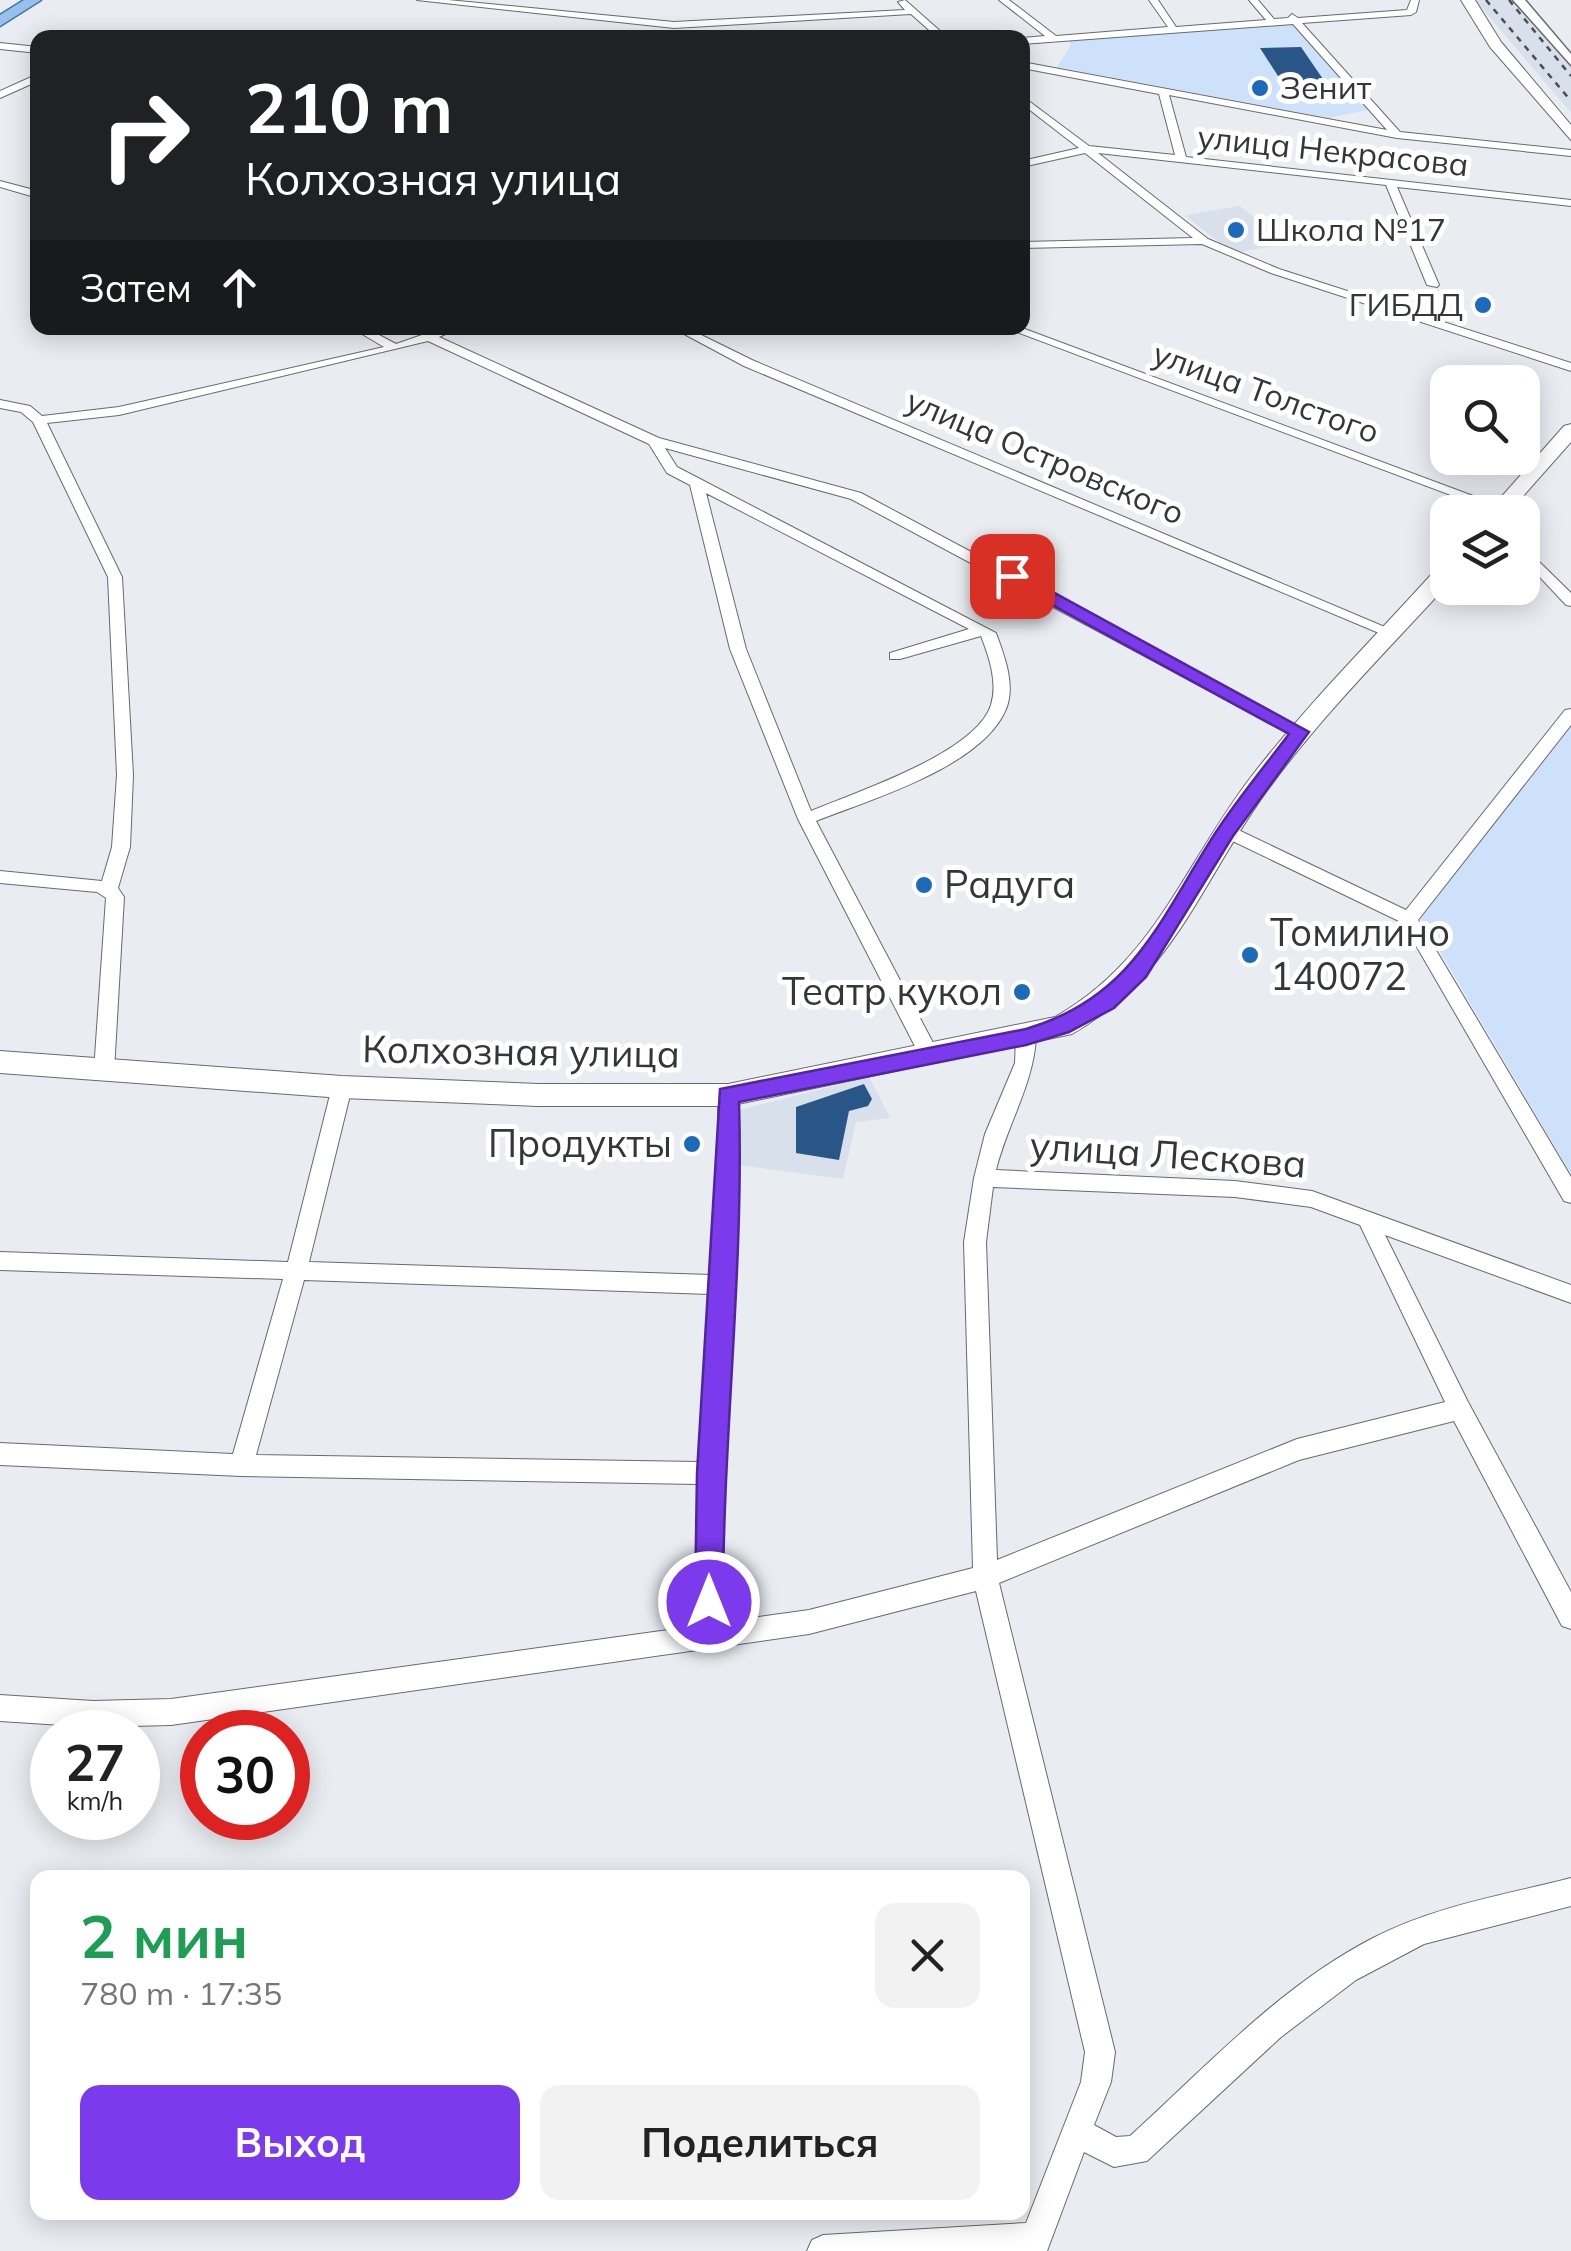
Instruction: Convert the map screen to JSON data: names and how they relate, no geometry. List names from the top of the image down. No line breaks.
{"streets":{"main road":["Колхозная улица"],"street":["улица Некрасова","улица Толстого","улица Островского","улица Лескова"]},"crossings":[["улица Островского","Колхозная улица"]],"places":["Зенит","Школа №17","ГИБДД","Радуга","Томилино 140072","Театр кукол","Продукты"],"page":{"turn":["210 m","Колхозная улица"],"then":"Затем","speed":"27 km/h","limit":"30","heading":["2 мин","780 m · 17:35"],"buttons":["Выход","Поделиться"]}}
